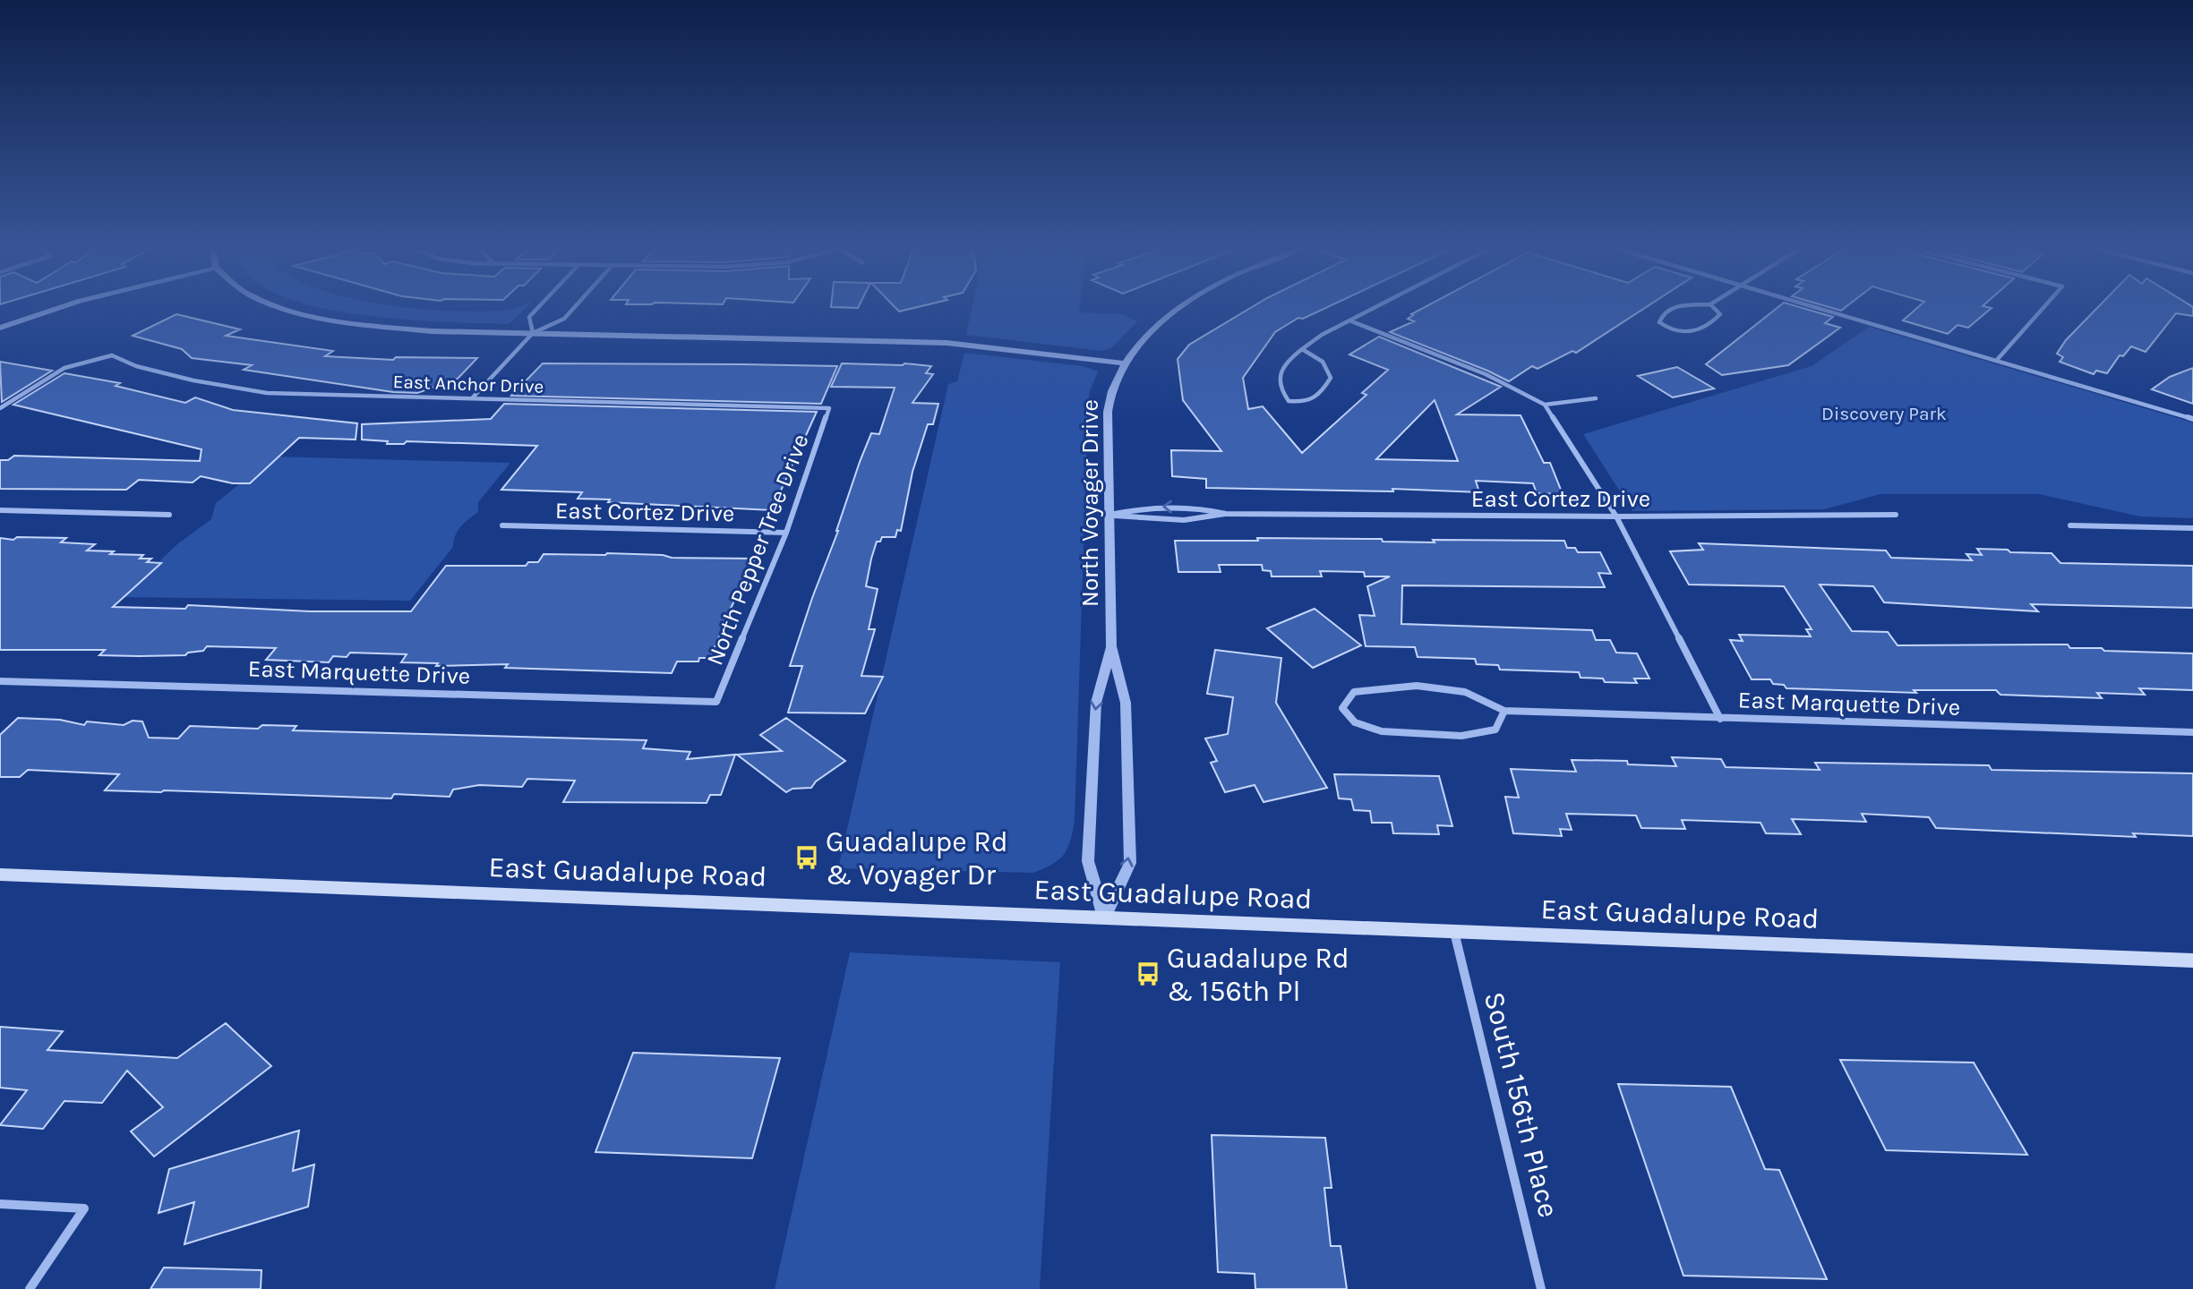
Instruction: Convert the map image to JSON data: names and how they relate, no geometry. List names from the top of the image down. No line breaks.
{"streets":{"main road":["East Guadalupe Road"],"street":["East Anchor Drive","East Cortez Drive","North Voyager Drive","North Pepper Tree Drive","East Marquette Drive","South 156th Place"]},"crossings":[["East Anchor Drive","North Pepper Tree Drive"],["East Cortez Drive","North Voyager Drive"],["East Cortez Drive","North Pepper Tree Drive"],["North Voyager Drive","East Guadalupe Road"],["North Pepper Tree Drive","East Marquette Drive"],["East Guadalupe Road","South 156th Place"]],"parks":["Discovery Park"],"places":{"bus stop":["Guadalupe Rd & Voyager Dr","Guadalupe Rd & 156th Pl"]}}
